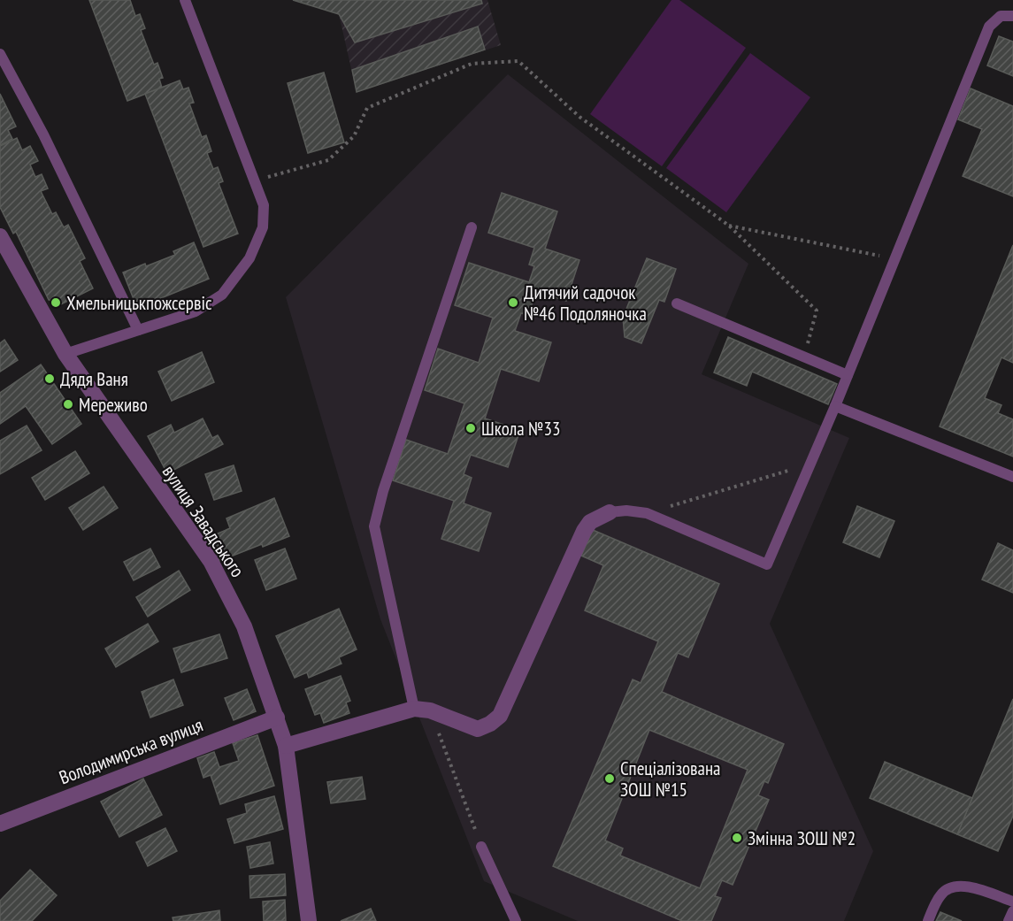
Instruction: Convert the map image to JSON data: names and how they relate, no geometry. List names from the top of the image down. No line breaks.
{"streets":{"street":["вулиця Завадського","Володимирська вулиця"]},"crossings":[["вулиця Завадського","Володимирська вулиця"]],"places":["Хмельницькпожсервіс","Дитячий садочок №46 Подоляночка","Дядя Ваня","Мереживо","Школа №33","Спеціалізована ЗОШ №15","Змінна ЗОШ №2"]}
